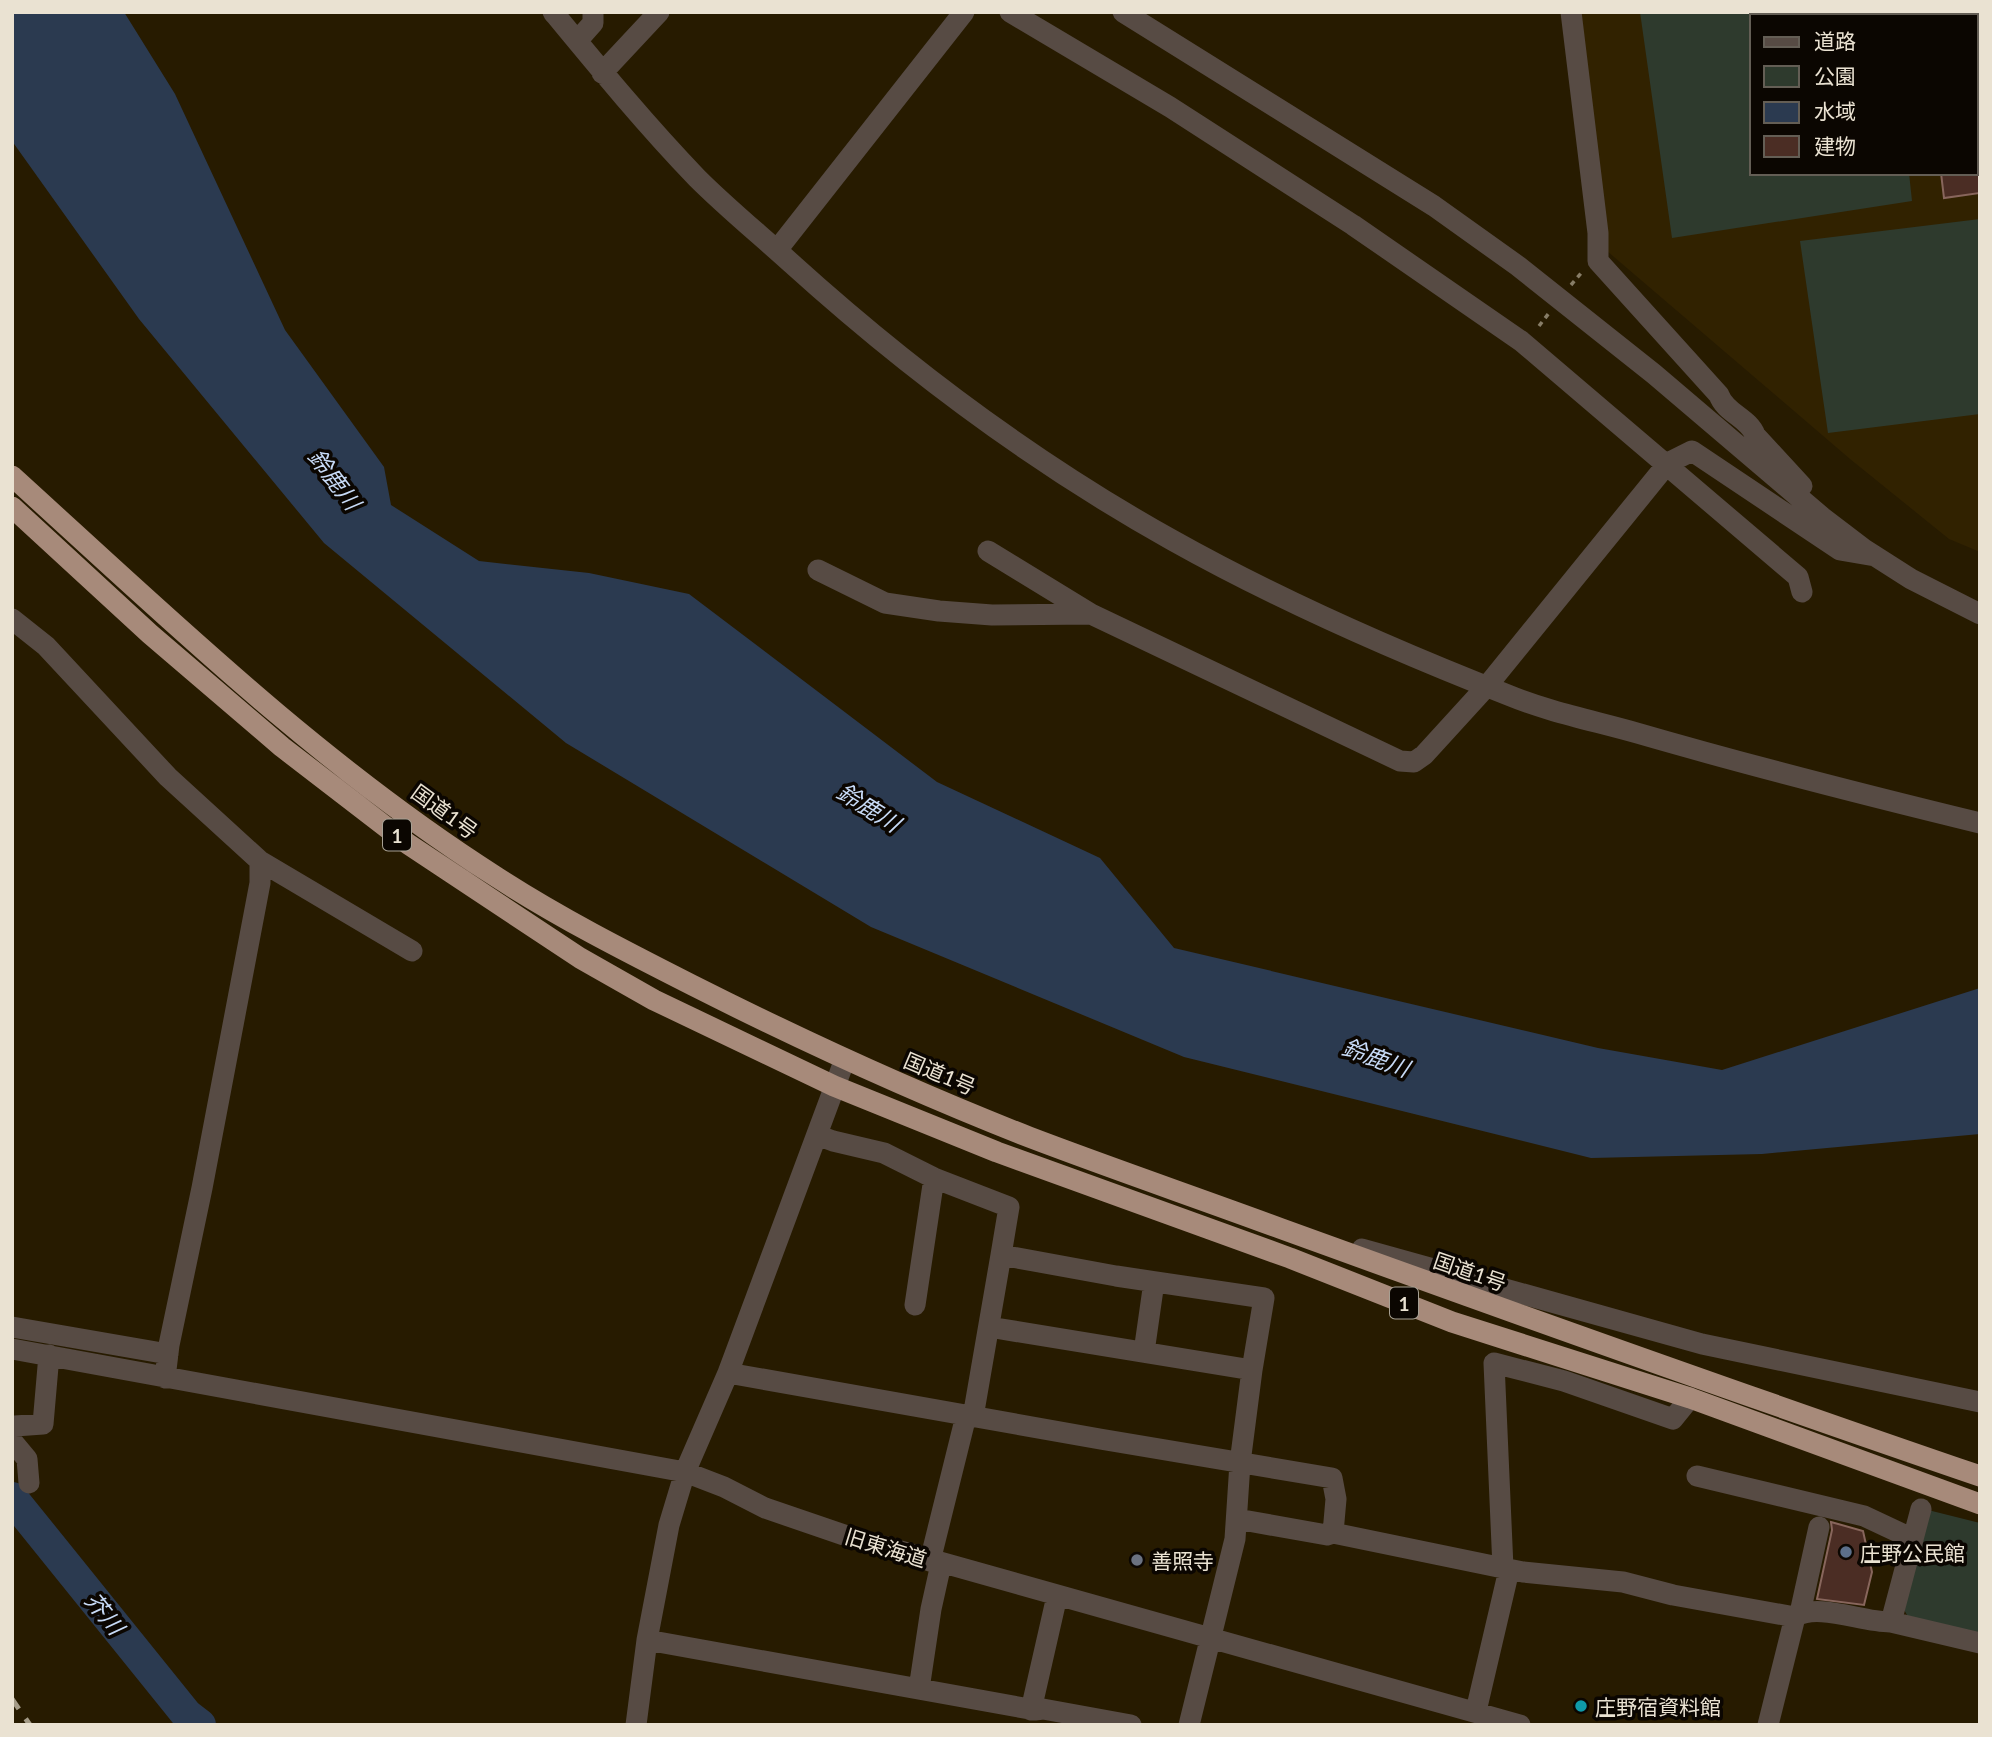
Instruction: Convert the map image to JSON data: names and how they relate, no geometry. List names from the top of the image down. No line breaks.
{"streets":{"highway":["国道1号","1"],"street":["旧東海道"]},"water":["鈴鹿川","芥川"],"places":["庄野公民館","善照寺","庄野宿資料館"],"legend":["道路","公園","水域","建物"]}
